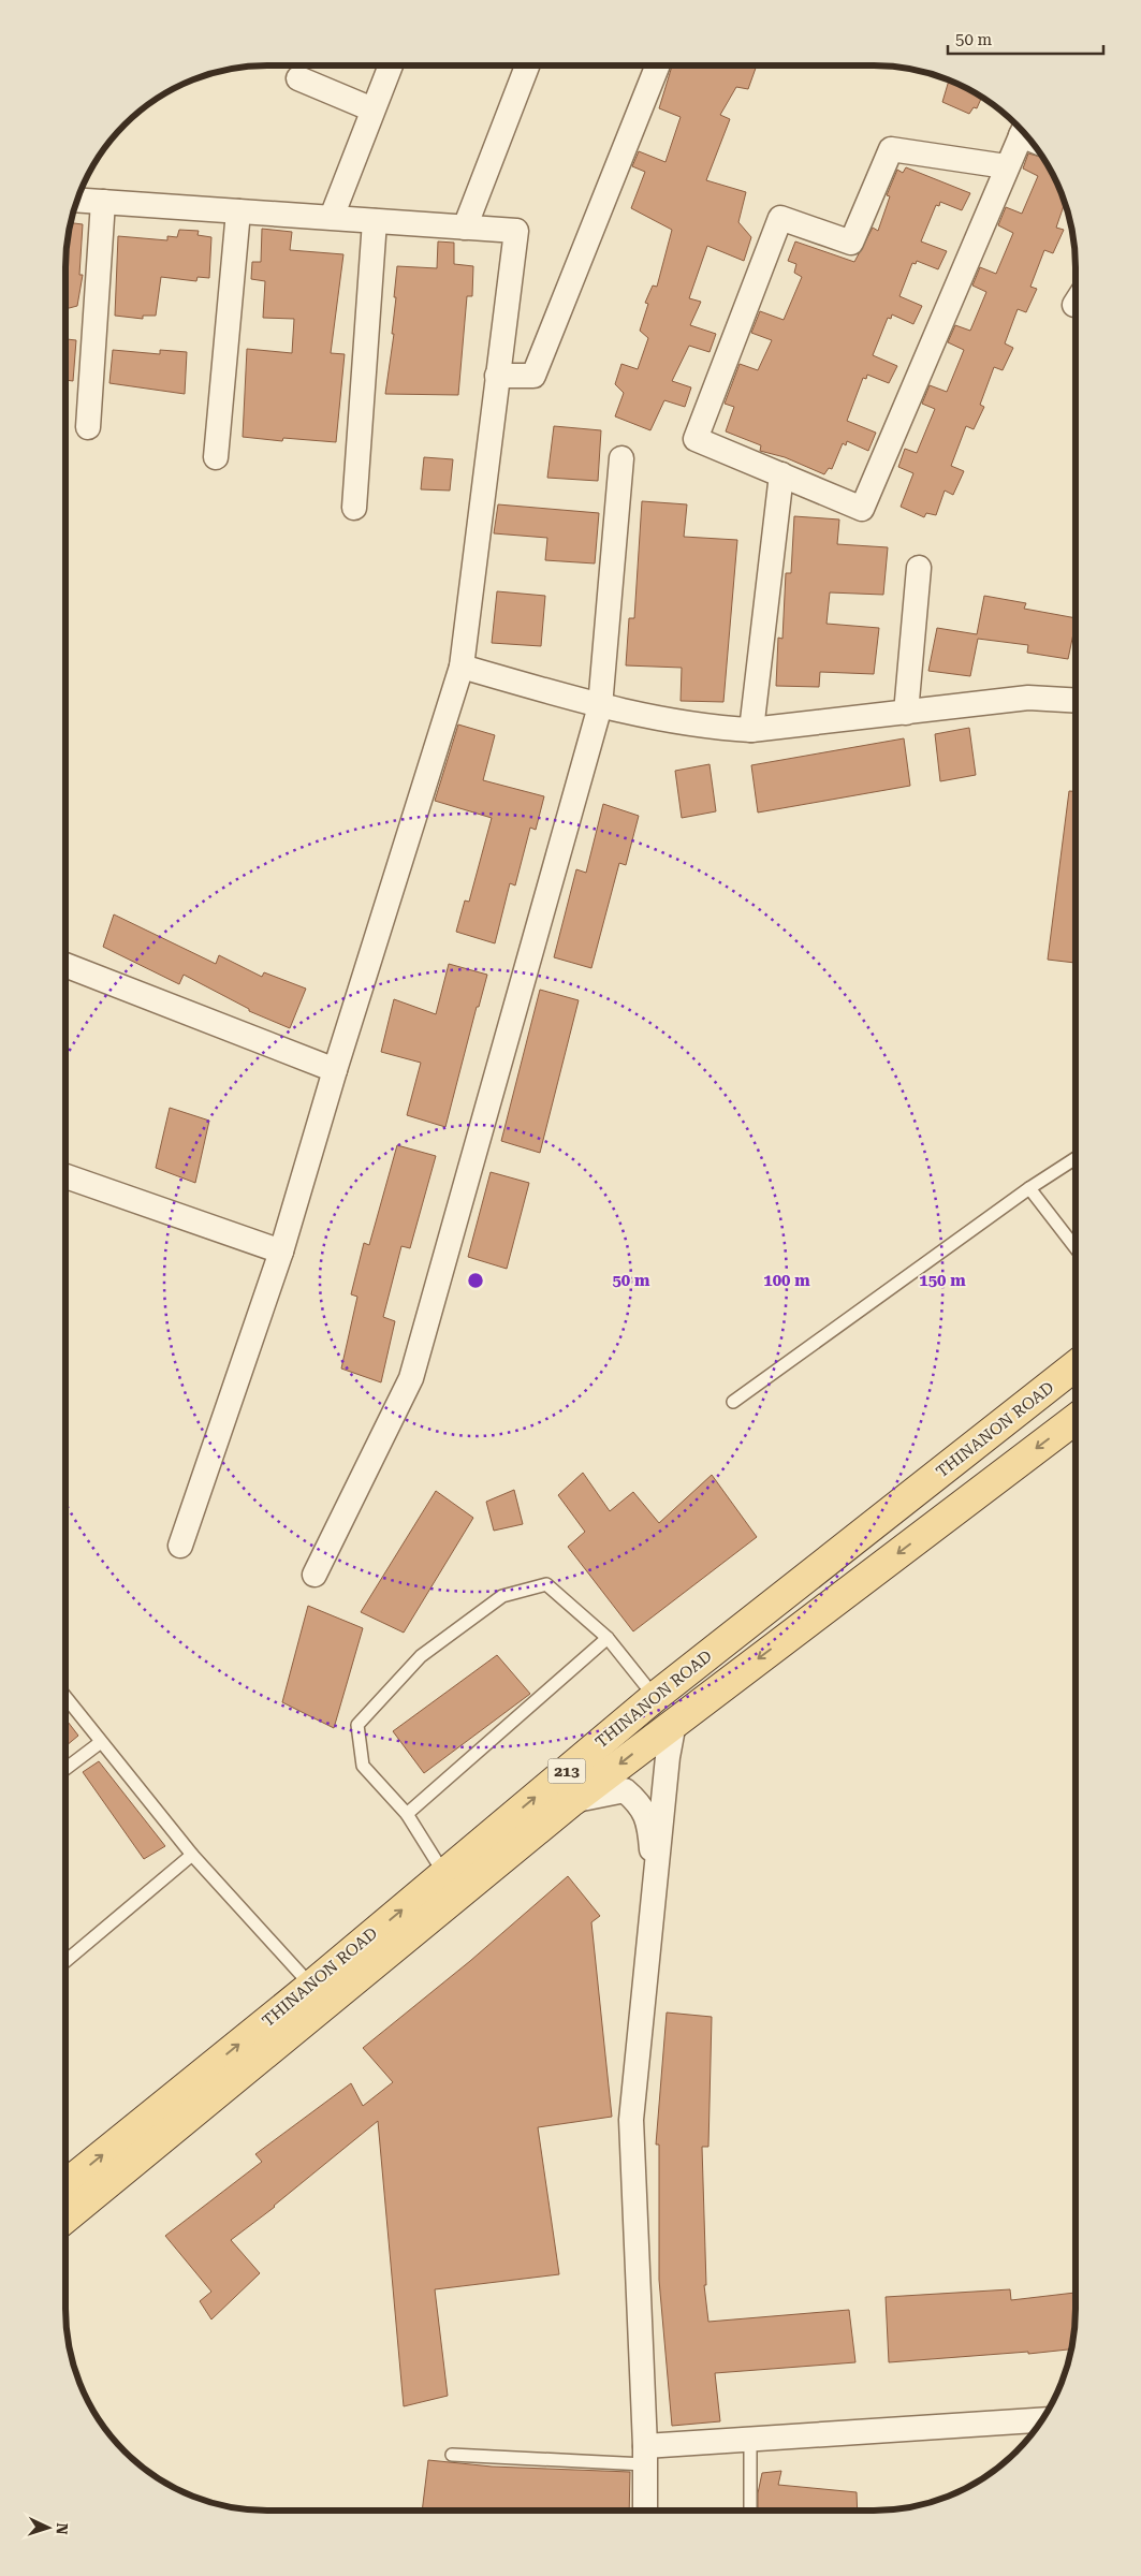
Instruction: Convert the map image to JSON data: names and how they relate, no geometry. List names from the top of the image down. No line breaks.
{"streets":{"main road":["THINANON ROAD","213"]},"scale_bar":"50 m","north":"right","rings":["50 m","100 m","150 m"]}
